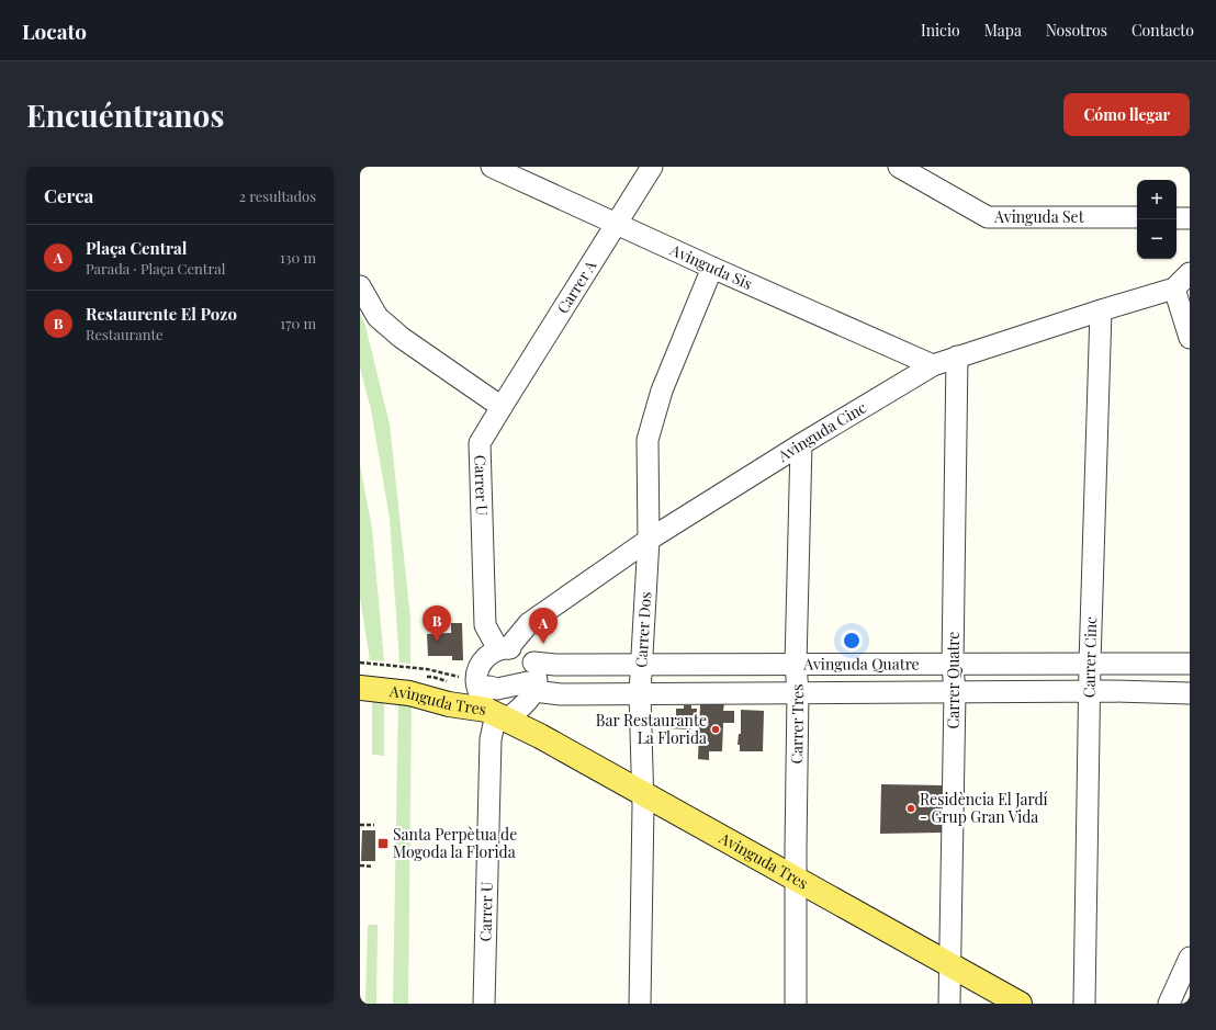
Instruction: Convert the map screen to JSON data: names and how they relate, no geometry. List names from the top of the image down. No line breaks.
{"streets":{"main road":["Avinguda Tres"],"street":["Avinguda Set","Avinguda Sis","Carrer A","Avinguda Cinc","Carrer U","Carrer Dos","Carrer Cinc","Avinguda Quatre","Carrer Quatre","Carrer Tres"]},"crossings":[["Avinguda Sis","Carrer A"],["Avinguda Sis","Avinguda Cinc"],["Avinguda Sis","Carrer Dos"],["Carrer A","Carrer U"],["Avinguda Cinc","Carrer U"],["Avinguda Cinc","Carrer Dos"],["Avinguda Cinc","Carrer Cinc"],["Avinguda Cinc","Carrer Quatre"],["Avinguda Cinc","Carrer Tres"],["Carrer U","Avinguda Tres"],["Carrer Dos","Avinguda Quatre"],["Carrer Dos","Avinguda Tres"],["Carrer Cinc","Avinguda Quatre"],["Avinguda Quatre","Carrer Quatre"],["Avinguda Quatre","Carrer Tres"],["Carrer Quatre","Avinguda Tres"],["Avinguda Tres","Carrer Tres"]],"places":{"other":["Bar Restaurante La Florida","Residència El Jardí - Grup Gran Vida"],"transit":["Santa Perpètua de Mogoda la Florida"]},"page":{"header":"Locato","nav":["Inicio","Mapa","Nosotros","Contacto"],"buttons":"Cómo llegar","title":"Encuéntranos","heading":["Cerca","2 resultados"],"map_buttons":["+","−"],"list":[{"mark":"A","name":"Plaça Central","note":"Parada · Plaça Central","value":"130 m"},{"mark":"B","name":"Restaurente El Pozo","note":"Restaurante","value":"170 m"}],"pins":["B","A"]}}
